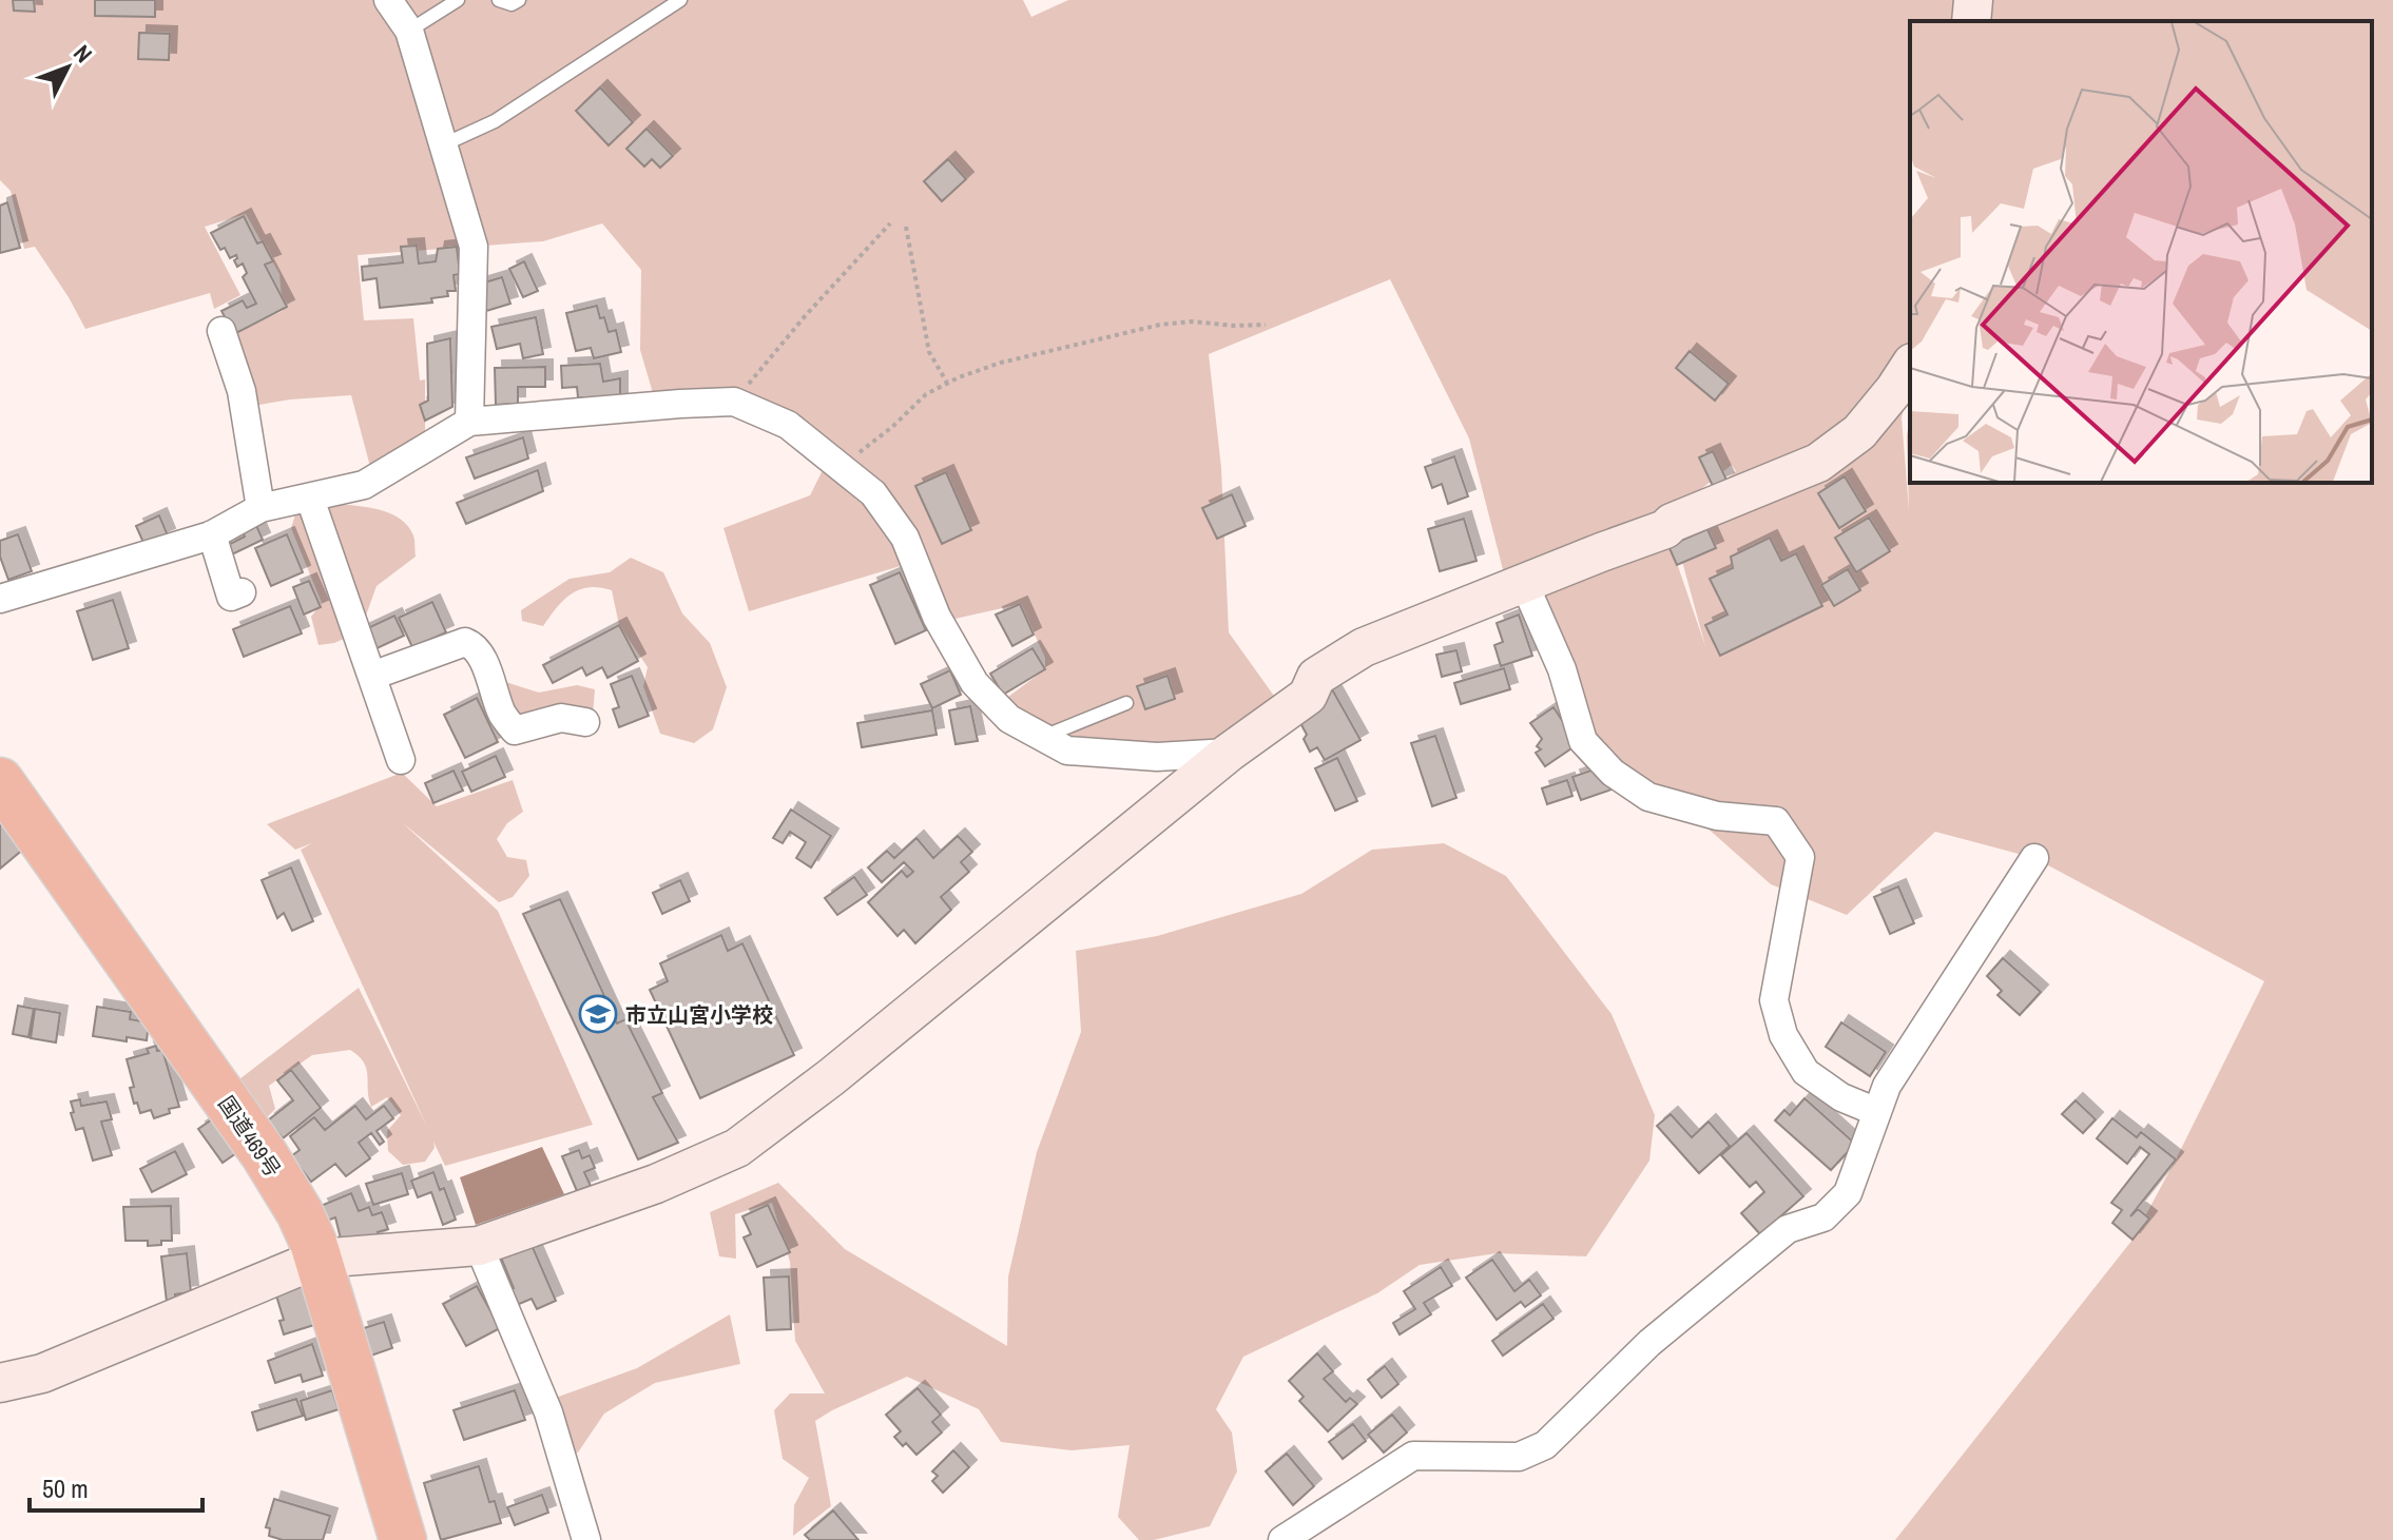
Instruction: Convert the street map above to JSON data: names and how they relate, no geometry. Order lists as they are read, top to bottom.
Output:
{
  "streets": {
    "highway": ["国道469号"]
  },
  "places": {
    "school or university": ["市立山宮小学校"]
  },
  "scale_bar": "50 m",
  "north": "top right"
}
